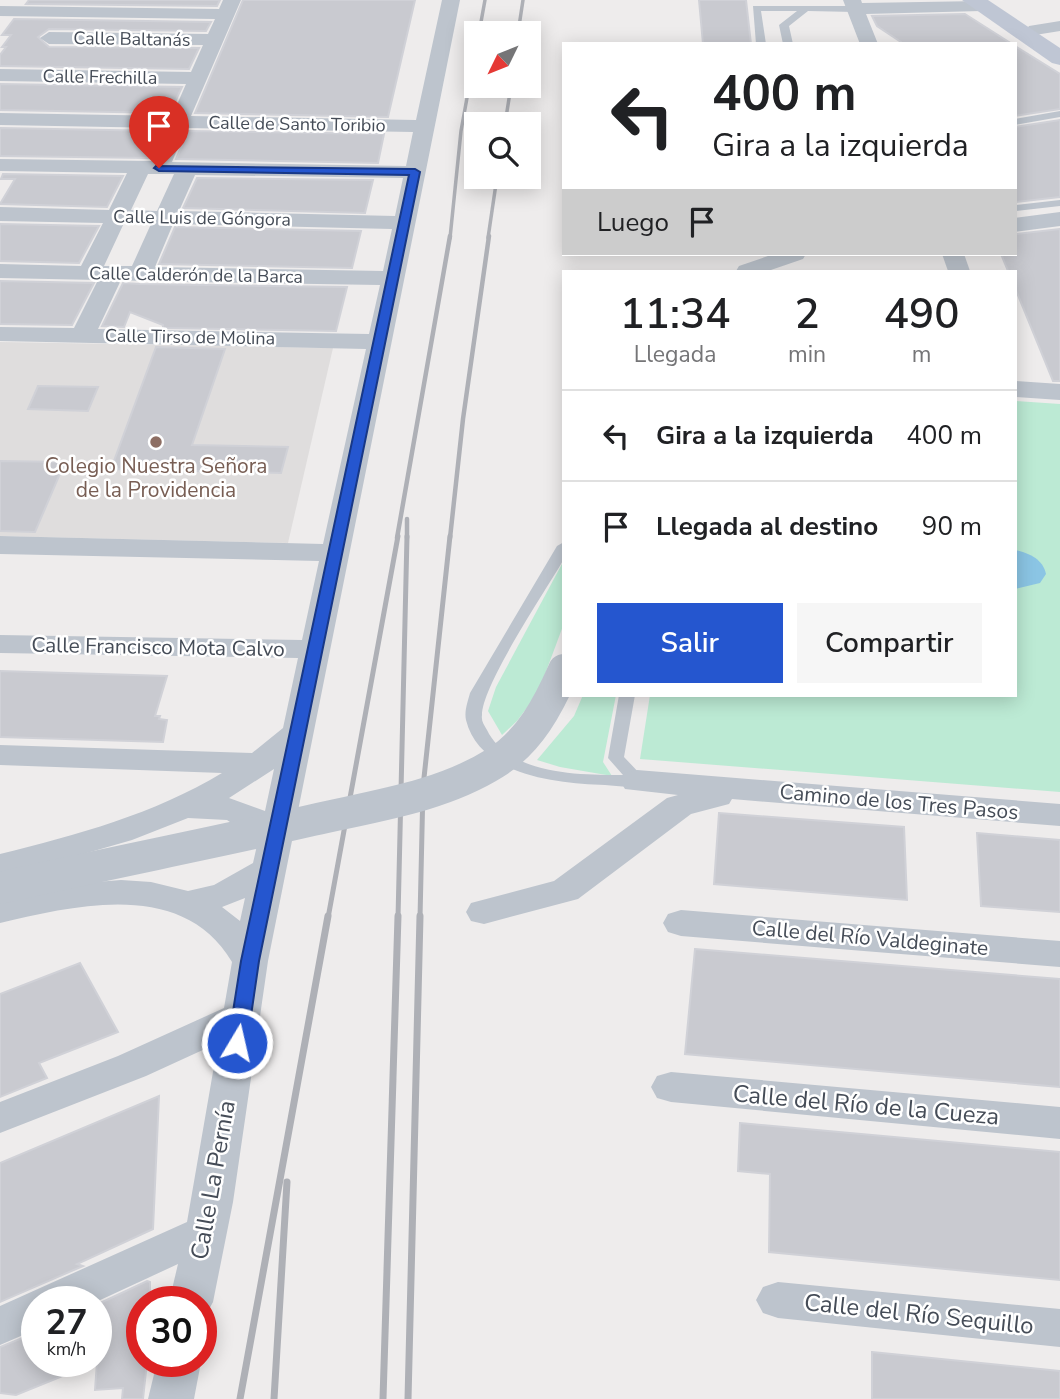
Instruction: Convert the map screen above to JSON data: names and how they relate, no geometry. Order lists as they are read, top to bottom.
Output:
{
  "streets": {
    "street": [
      "Calle Baltanás",
      "Calle Frechilla",
      "Calle de Santo Toribio",
      "Calle Luis de Góngora",
      "Calle Calderón de la Barca",
      "Calle Tirso de Molina",
      "Calle Francisco Mota Calvo",
      "Camino de los Tres Pasos",
      "Calle del Río Valdeginate",
      "Calle del Río de la Cueza",
      "Calle La Pernía",
      "Calle del Río Sequillo"
    ]
  },
  "crossings": [
    ["Calle de Santo Toribio", "Calle La Pernía"],
    ["Calle Luis de Góngora", "Calle La Pernía"],
    ["Calle Calderón de la Barca", "Calle La Pernía"],
    ["Calle Tirso de Molina", "Calle La Pernía"],
    ["Calle Francisco Mota Calvo", "Calle La Pernía"]
  ],
  "places": ["Colegio Nuestra Señora de la Providencia"],
  "north": "bottom left",
  "page": {
    "turn": ["400 m", "Gira a la izquierda"],
    "then": "Luego",
    "eta": [
      "11:34",
      "Llegada",
      "2",
      "min",
      "490",
      "m"
    ],
    "list": [
      {
        "name": "Gira a la izquierda",
        "value": "400 m"
      },
      {
        "name": "Llegada al destino",
        "value": "90 m"
      }
    ],
    "buttons": ["Salir", "Compartir"],
    "speed": "27 km/h",
    "limit": "30"
  }
}
